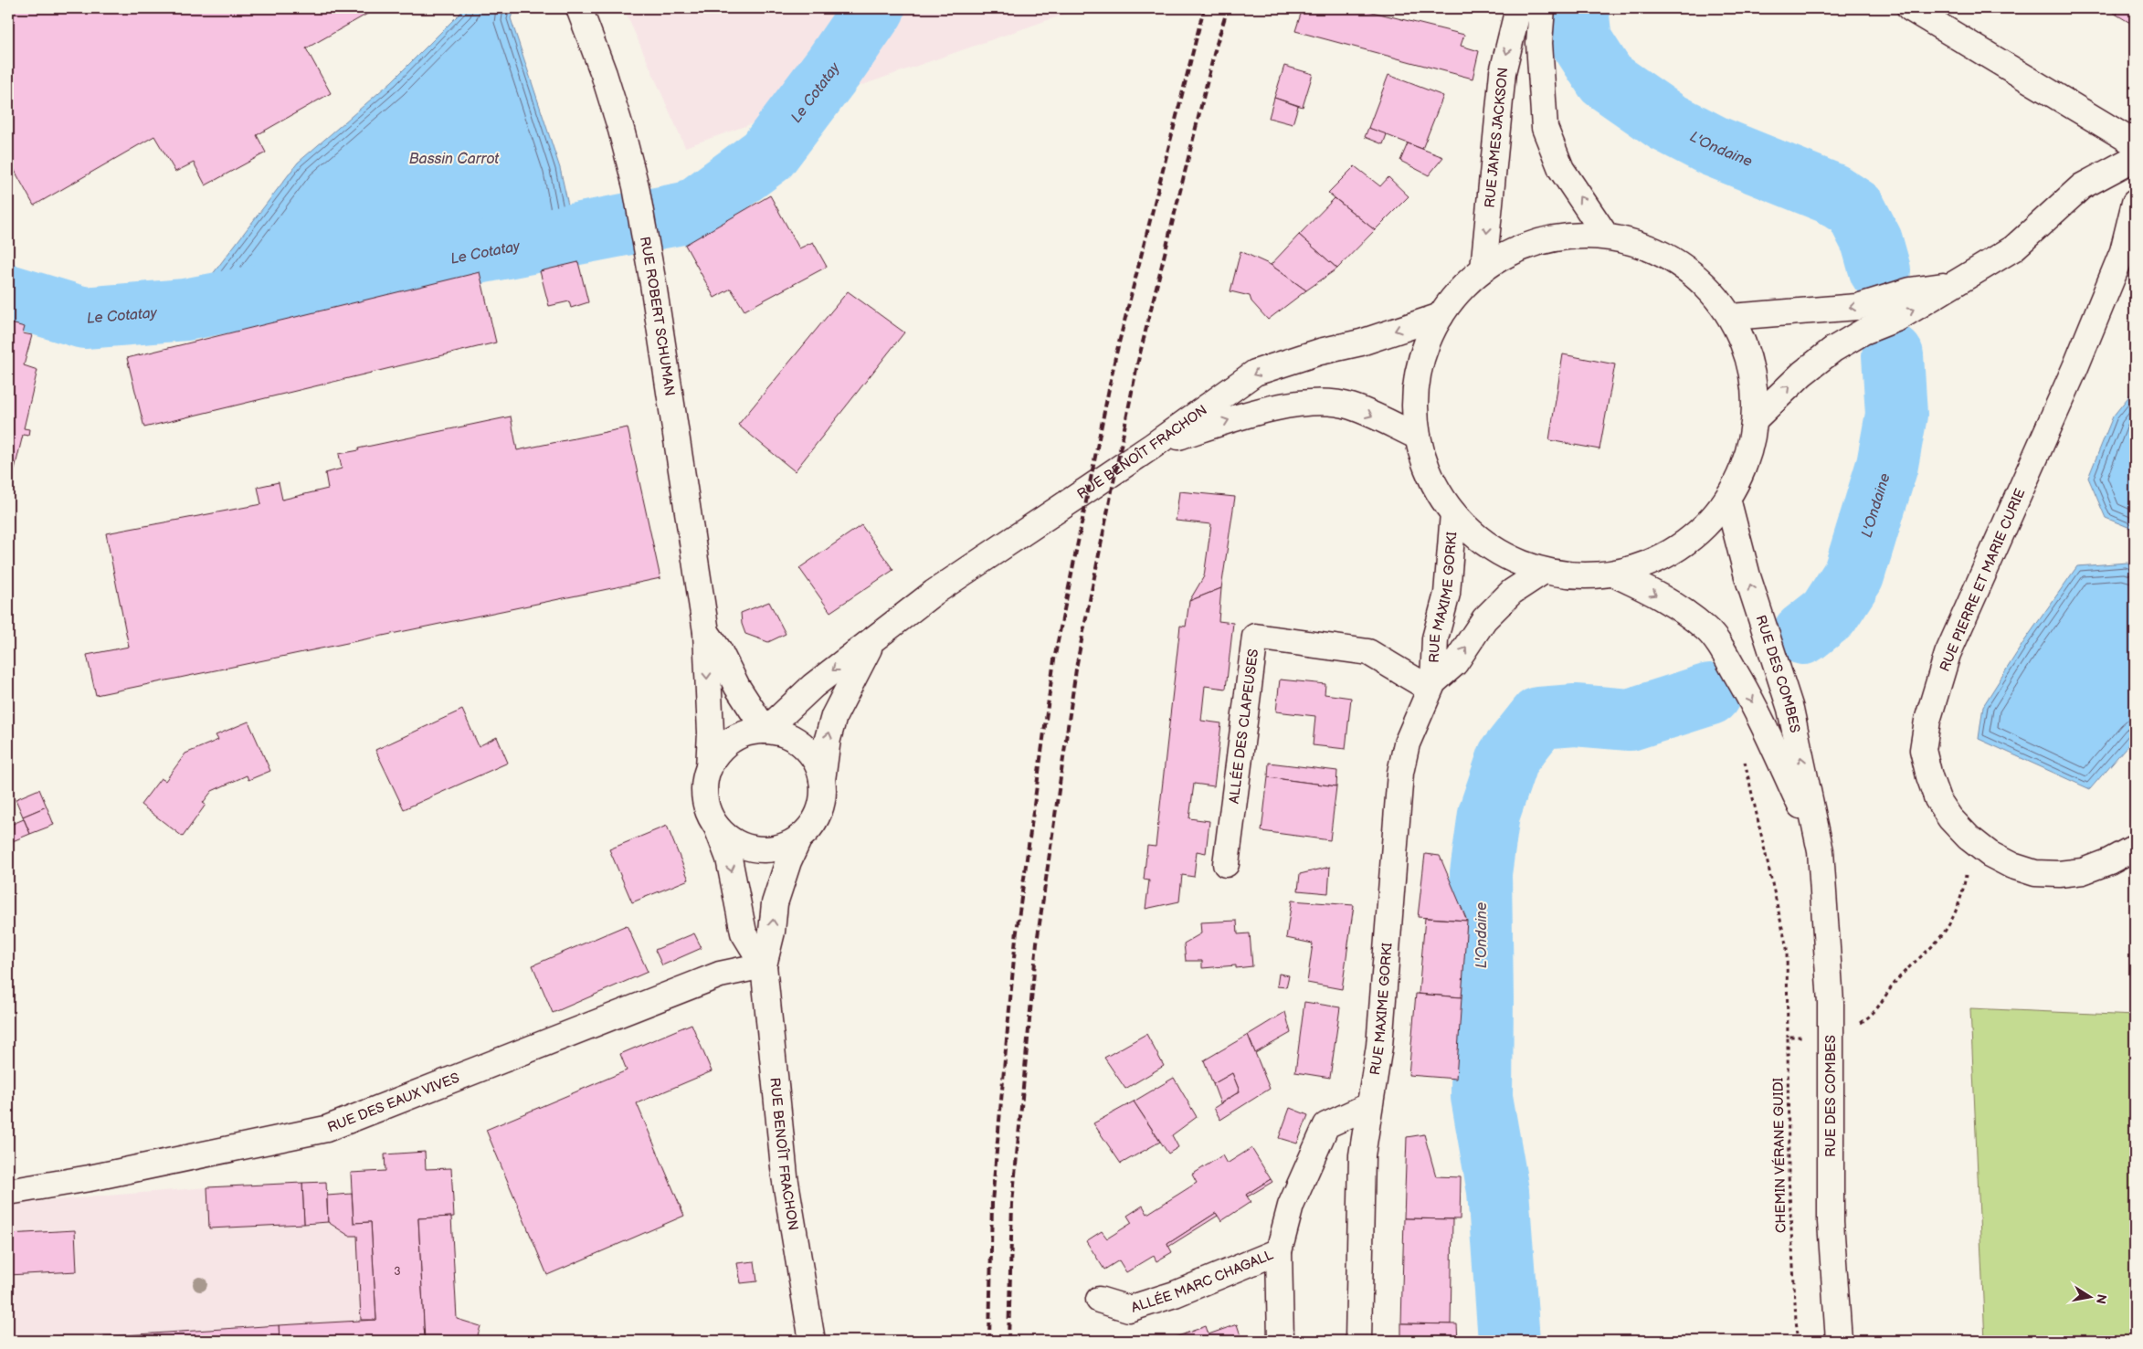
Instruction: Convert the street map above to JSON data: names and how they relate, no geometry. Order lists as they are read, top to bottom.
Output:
{
  "streets": {
    "main road": [
      "RUE JAMES JACKSON",
      "RUE ROBERT SCHUMAN",
      "RUE BENOÎT FRACHON",
      "RUE PIERRE ET MARIE CURIE",
      "RUE MAXIME GORKI",
      "RUE DES COMBES",
      "ALLÉE DES CLAPEUSES",
      "RUE DES EAUX VIVES",
      "ALLÉE MARC CHAGALL"
    ],
    "path": ["CHEMIN VÉRANE GUIDI"]
  },
  "crossings": [
    ["RUE ROBERT SCHUMAN", "RUE BENOÎT FRACHON"],
    ["RUE BENOÎT FRACHON", "RUE DES EAUX VIVES"],
    ["RUE MAXIME GORKI", "ALLÉE DES CLAPEUSES"],
    ["RUE MAXIME GORKI", "ALLÉE MARC CHAGALL"]
  ],
  "one_way": ["RUE JAMES JACKSON"],
  "water": ["Le Cotatay", "L'Ondaine", "Bassin Carrot"],
  "house_numbers": ["3"],
  "north": "right"
}
